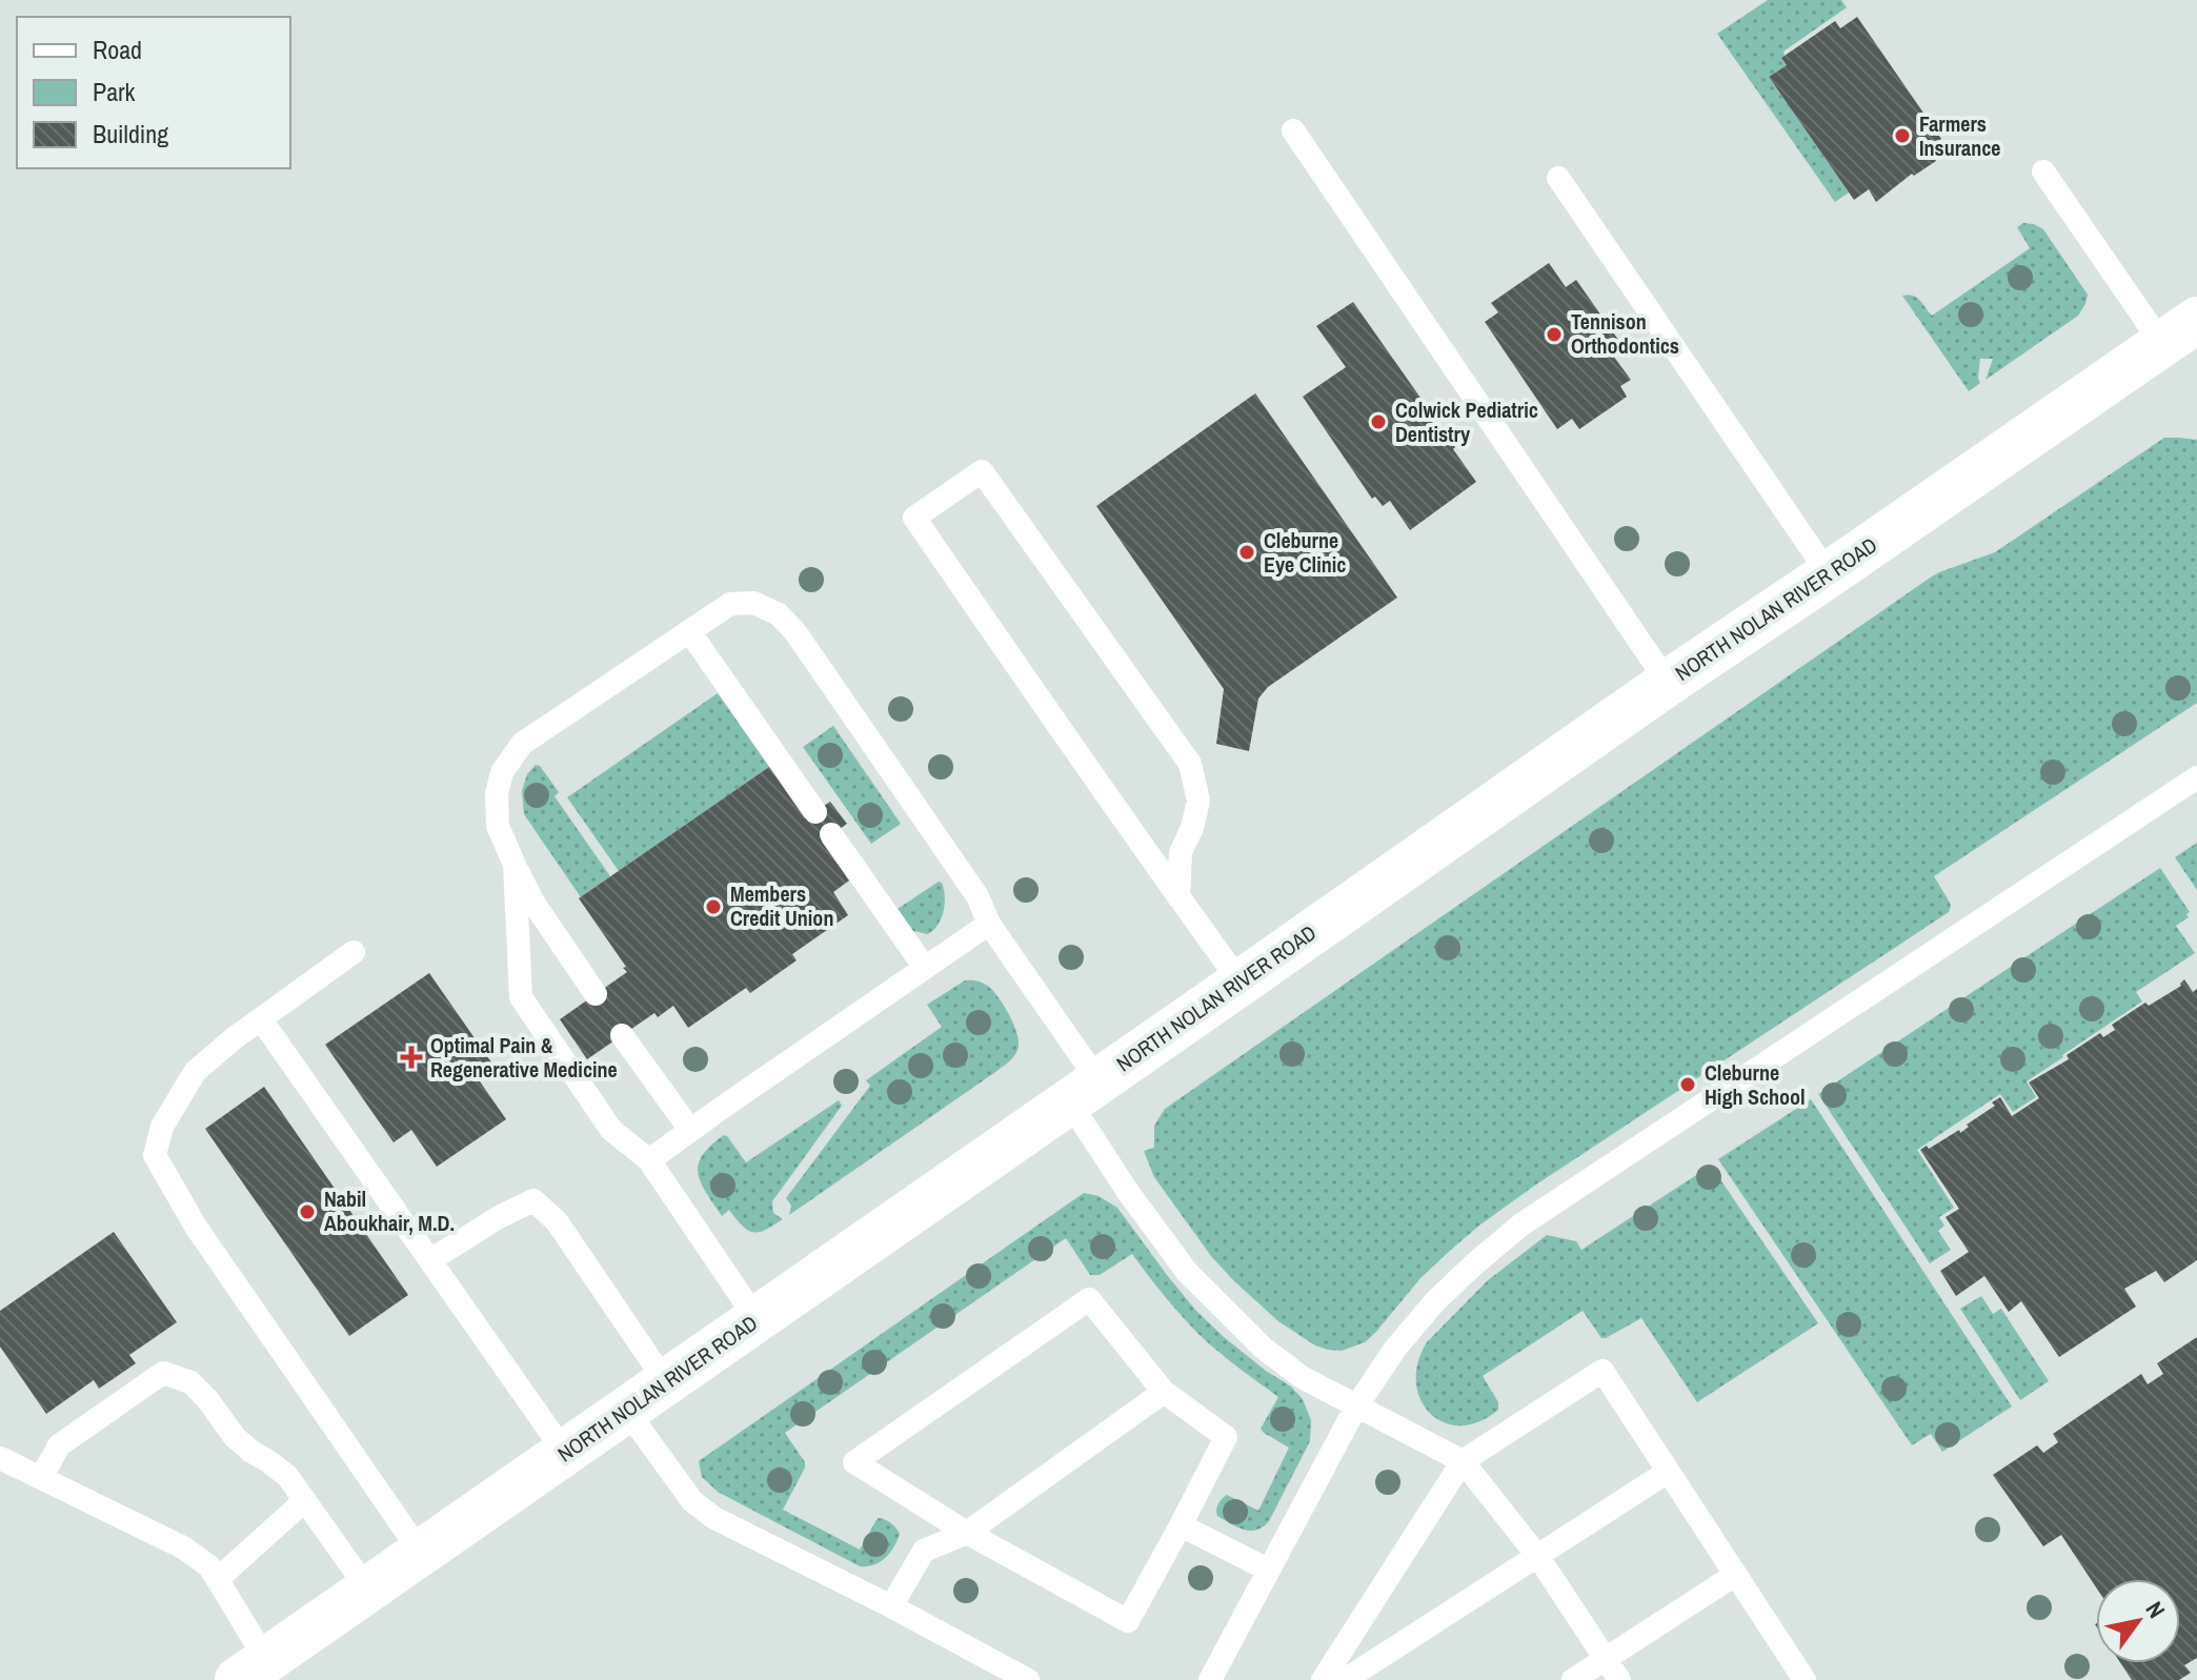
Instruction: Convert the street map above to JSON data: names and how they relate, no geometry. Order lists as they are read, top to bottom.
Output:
{
  "streets": {
    "main road": ["NORTH NOLAN RIVER ROAD"]
  },
  "places": {
    "other": [
      "Farmers Insurance",
      "Tennison Orthodontics",
      "Colwick Pediatric Dentistry",
      "Cleburne Eye Clinic",
      "Members Credit Union",
      "Cleburne High School",
      "Nabil Aboukhair, M.D."
    ],
    "health": ["Optimal Pain & Regenerative Medicine"]
  },
  "legend": ["Road", "Park", "Building"],
  "north": "top right"
}
